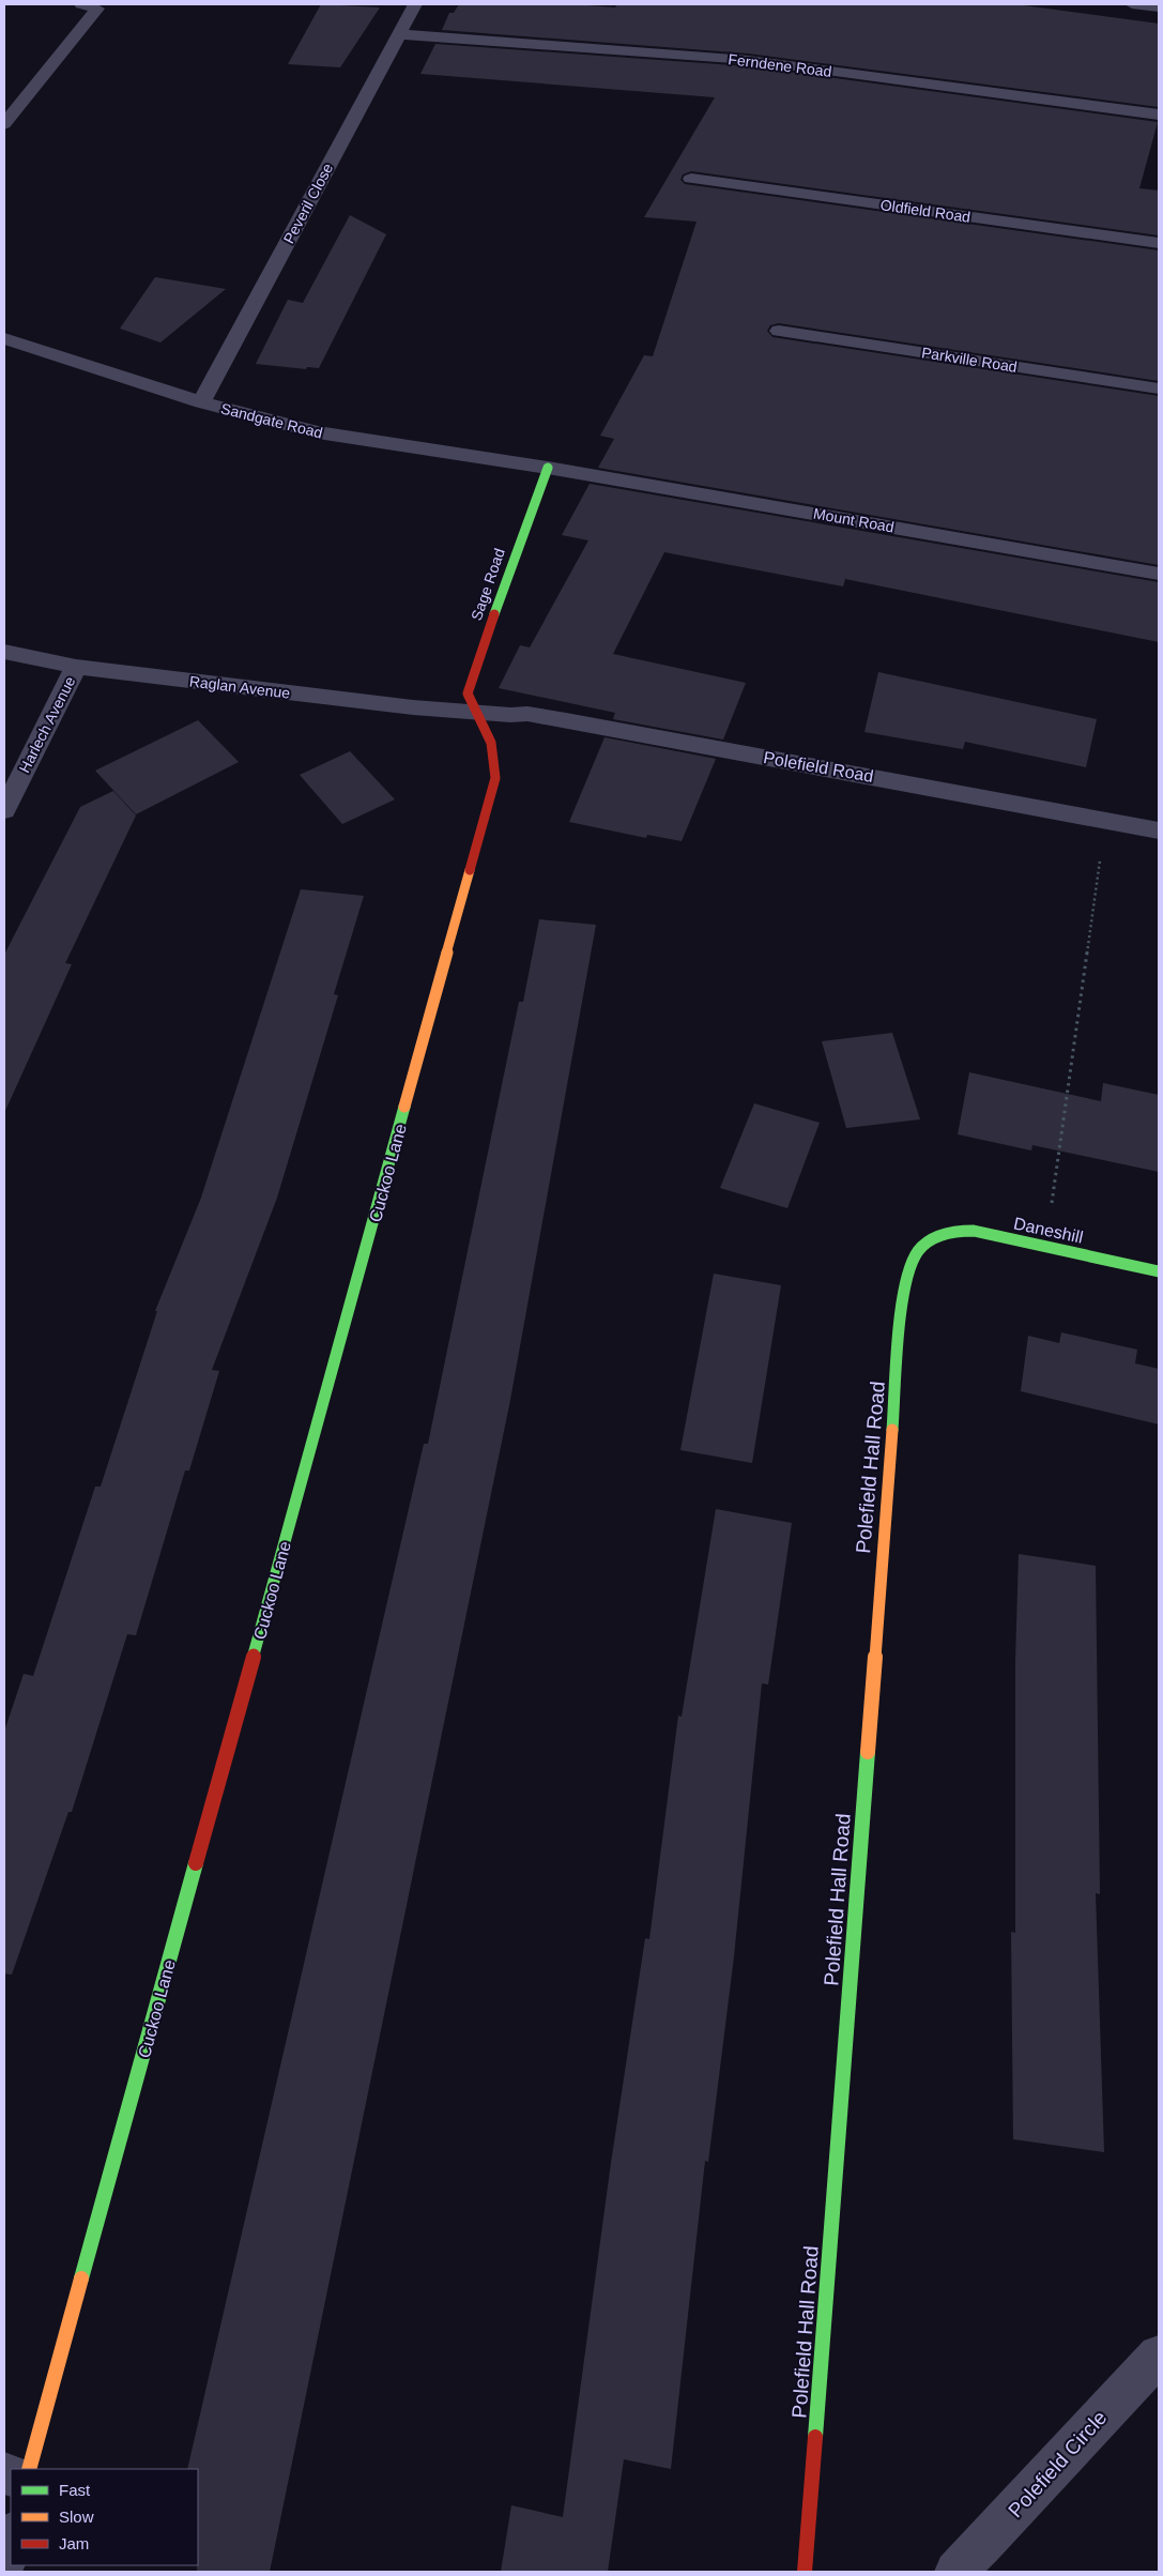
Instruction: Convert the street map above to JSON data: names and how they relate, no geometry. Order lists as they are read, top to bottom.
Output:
{
  "streets": {
    "street": [
      "Ferndene Road",
      "Peveril Close",
      "Oldfield Road",
      "Parkville Road",
      "Sandgate Road",
      "Mount Road",
      "Sage Road",
      "Raglan Avenue",
      "Harlech Avenue",
      "Polefield Road",
      "Cuckoo Lane",
      "Daneshill",
      "Polefield Hall Road",
      "Polefield Circle"
    ]
  },
  "crossings": [
    ["Ferndene Road", "Peveril Close"],
    ["Peveril Close", "Sandgate Road"],
    ["Sandgate Road", "Mount Road"],
    ["Sandgate Road", "Sage Road"],
    ["Mount Road", "Sage Road"],
    ["Sage Road", "Raglan Avenue"],
    ["Sage Road", "Polefield Road"],
    ["Sage Road", "Cuckoo Lane"],
    ["Raglan Avenue", "Harlech Avenue"],
    ["Raglan Avenue", "Polefield Road"],
    ["Raglan Avenue", "Cuckoo Lane"],
    ["Polefield Road", "Cuckoo Lane"],
    ["Daneshill", "Polefield Hall Road"]
  ],
  "legend": ["Fast", "Slow", "Jam"]
}
